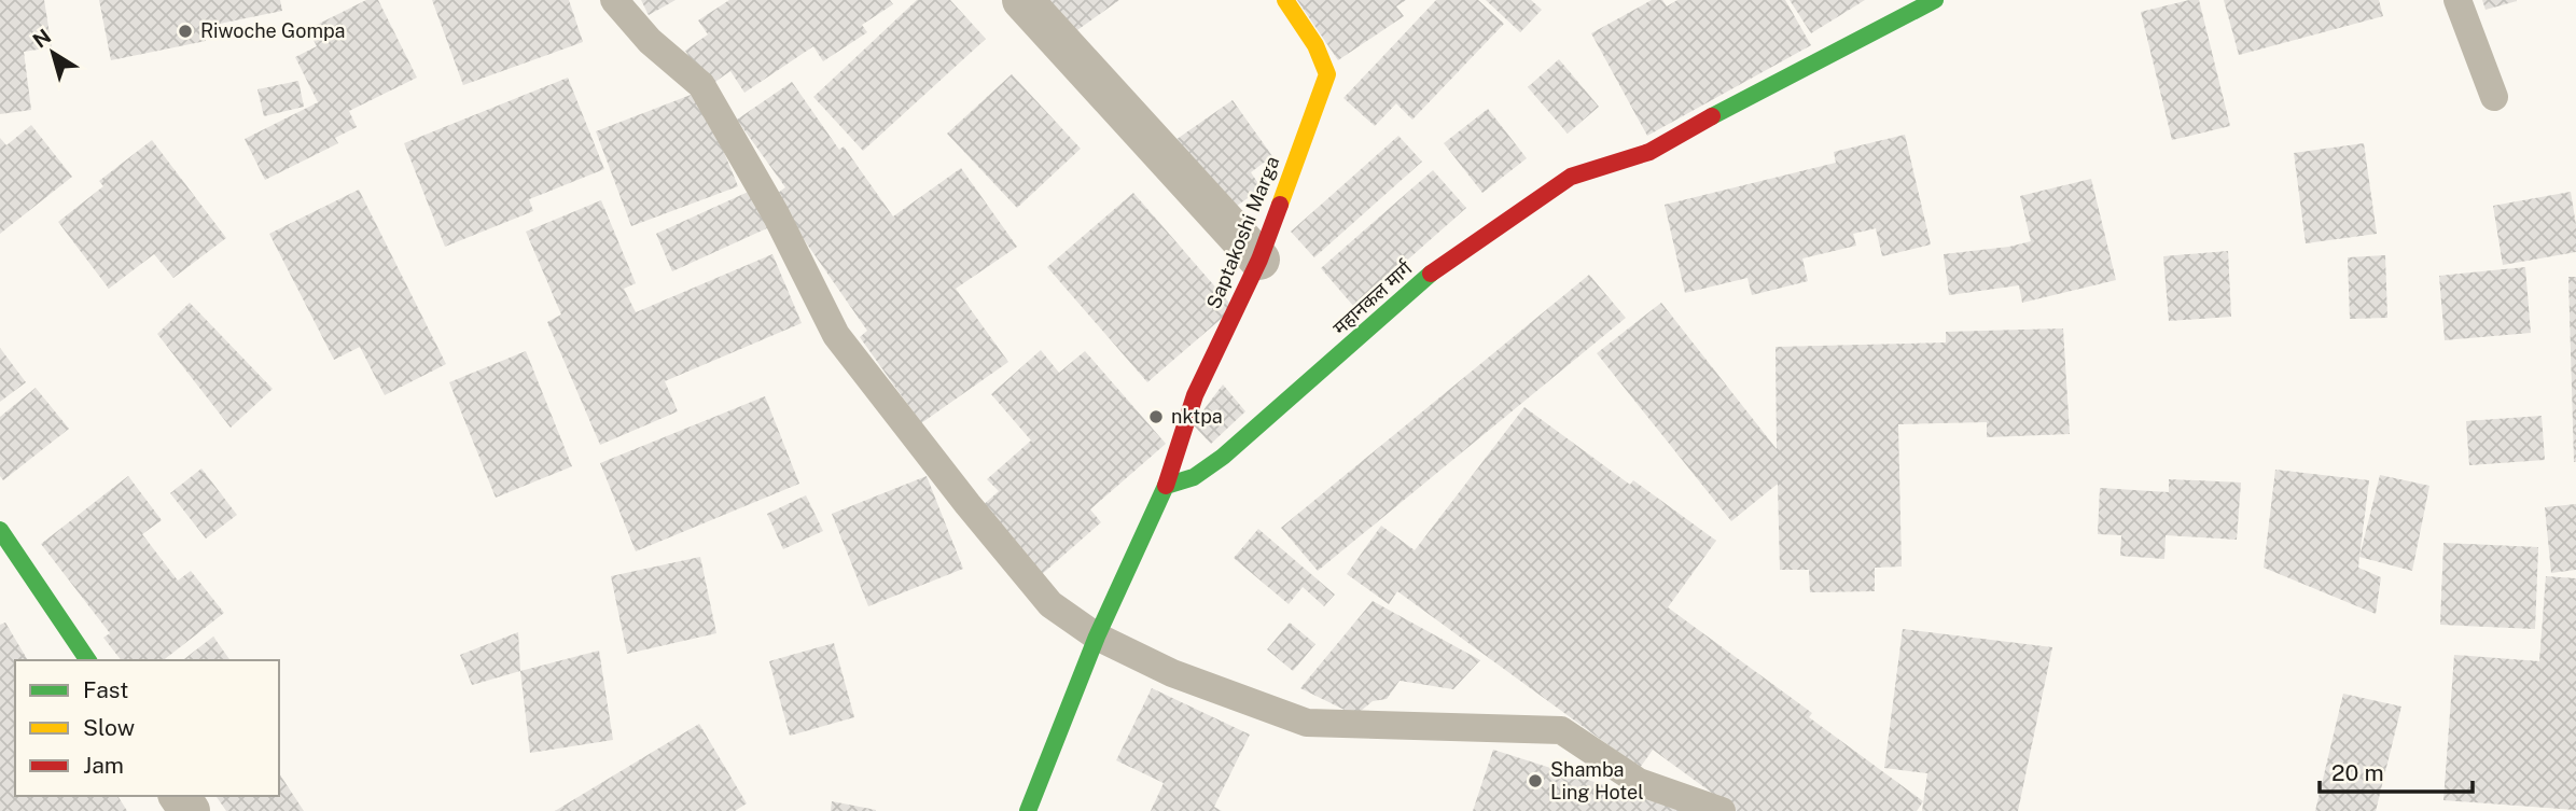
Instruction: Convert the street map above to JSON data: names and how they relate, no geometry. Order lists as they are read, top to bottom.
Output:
{
  "streets": {
    "main road": ["Saptakoshi Marga", "महानकल मार्ग"]
  },
  "crossings": [
    ["Saptakoshi Marga", "महानकल मार्ग"]
  ],
  "places": ["Riwoche Gompa", "nktpa", "Shamba Ling Hotel"],
  "legend": ["Fast", "Slow", "Jam"],
  "scale_bar": "20 m",
  "north": "top left"
}
